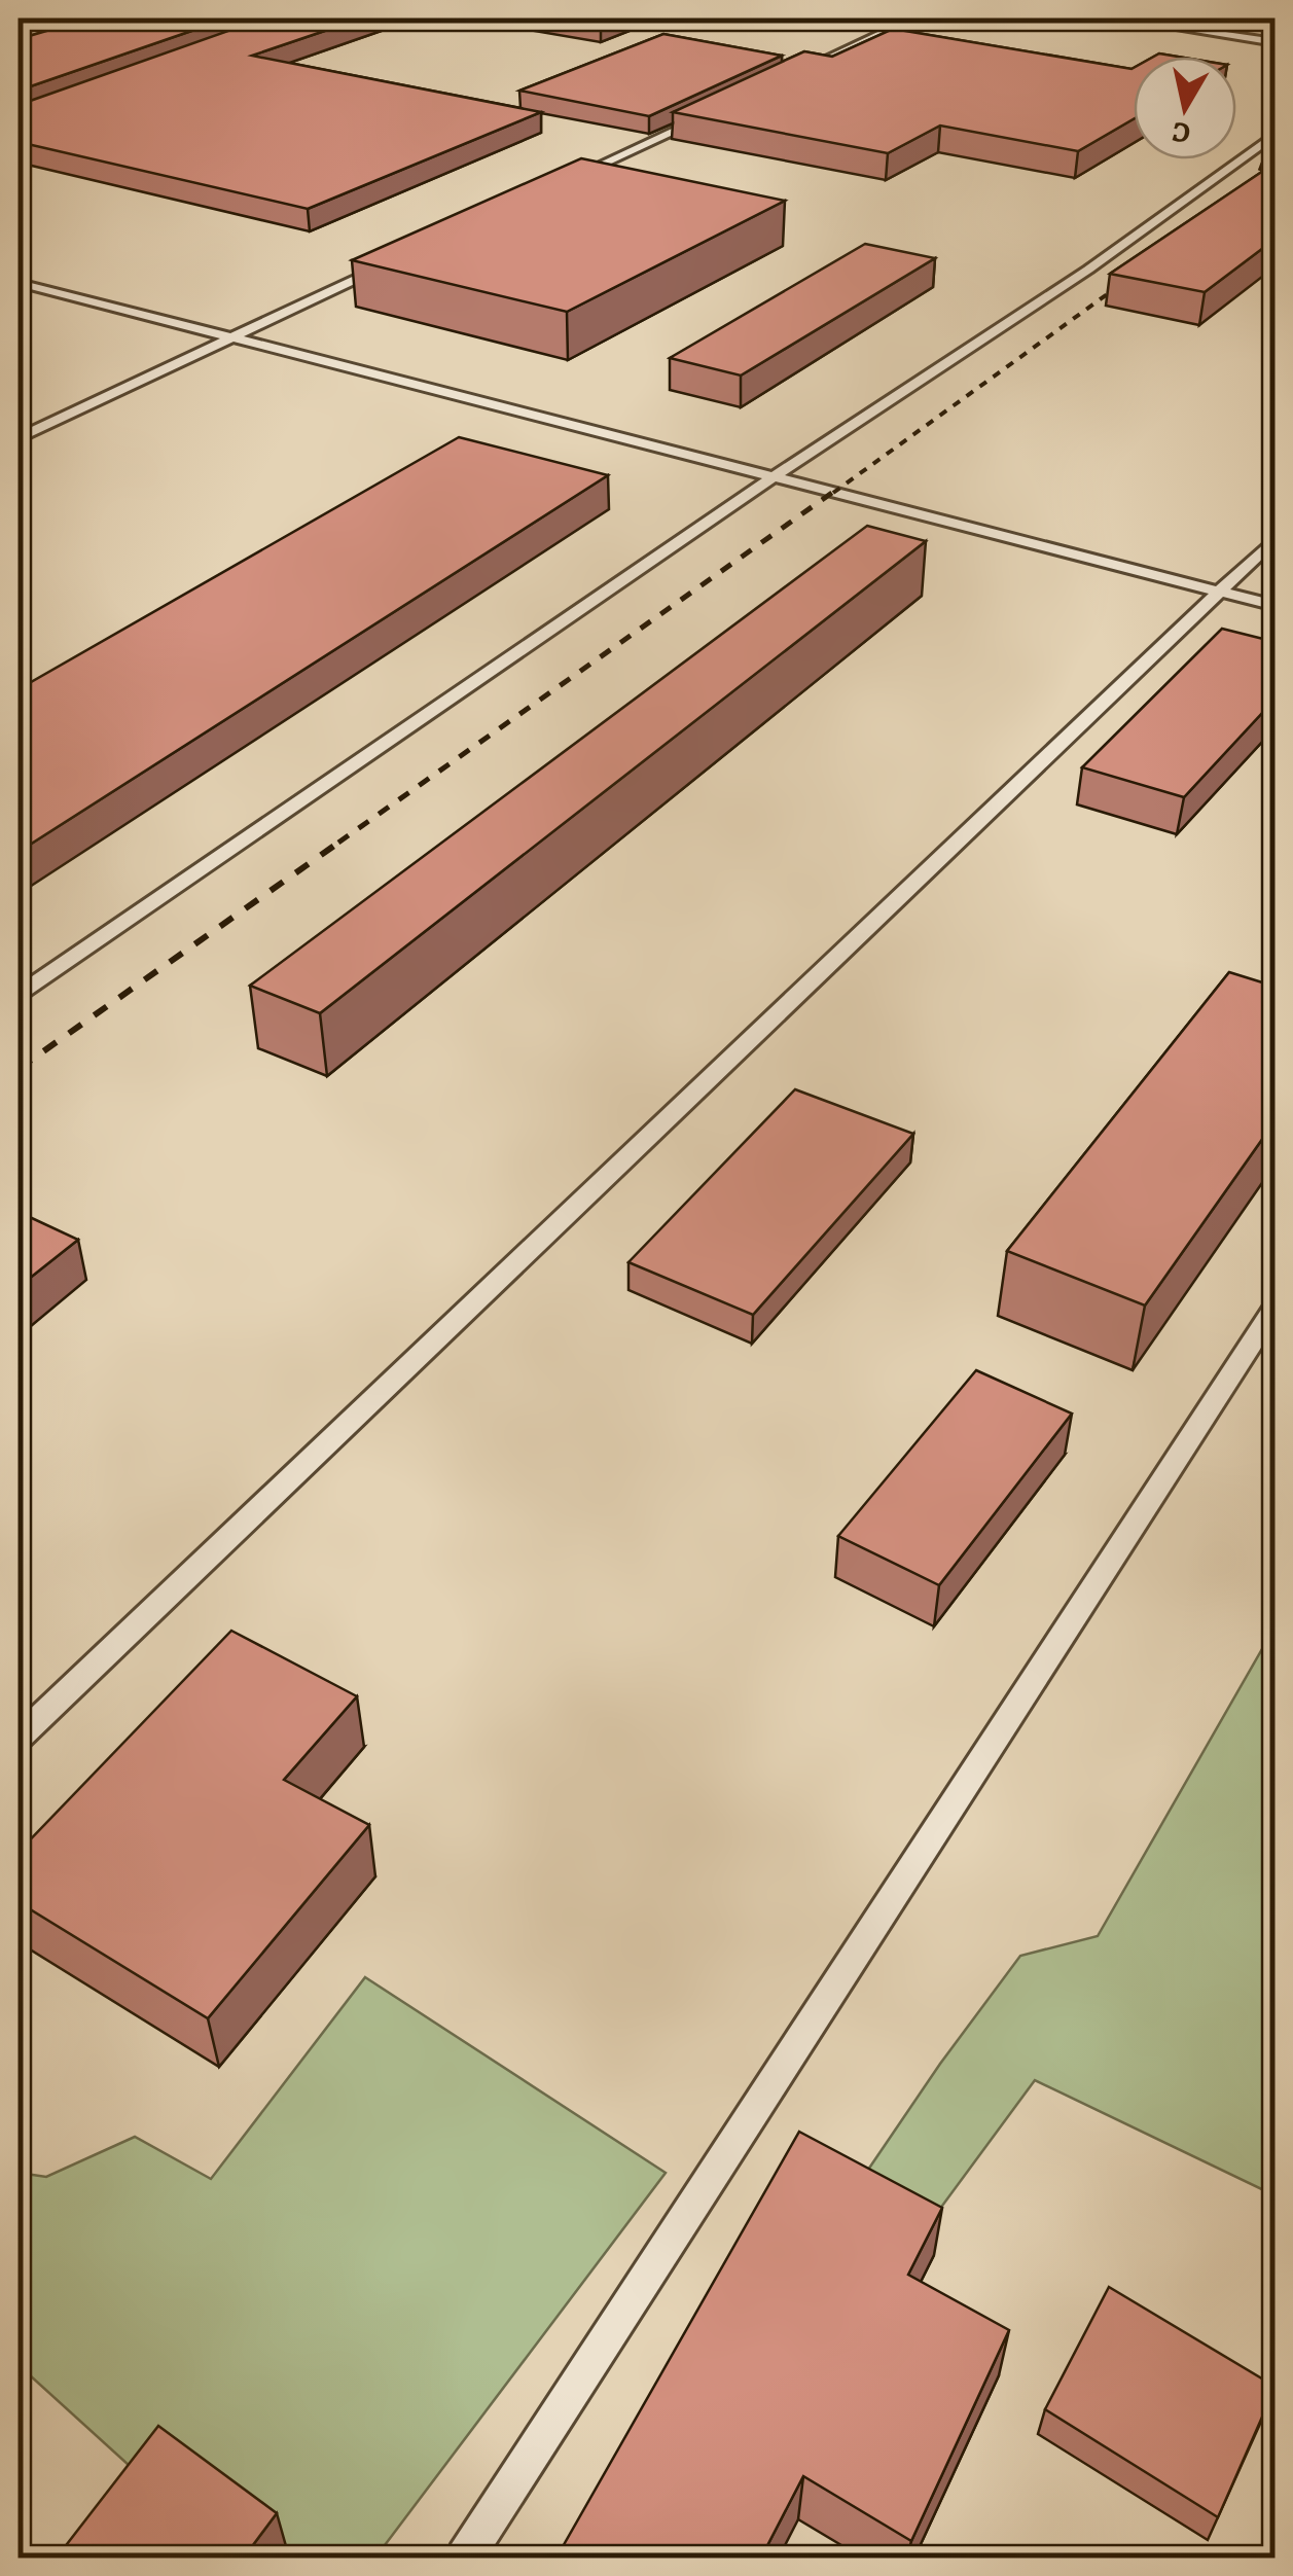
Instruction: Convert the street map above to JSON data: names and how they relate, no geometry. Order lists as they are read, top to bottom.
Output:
{
  "north": "bottom"
}
